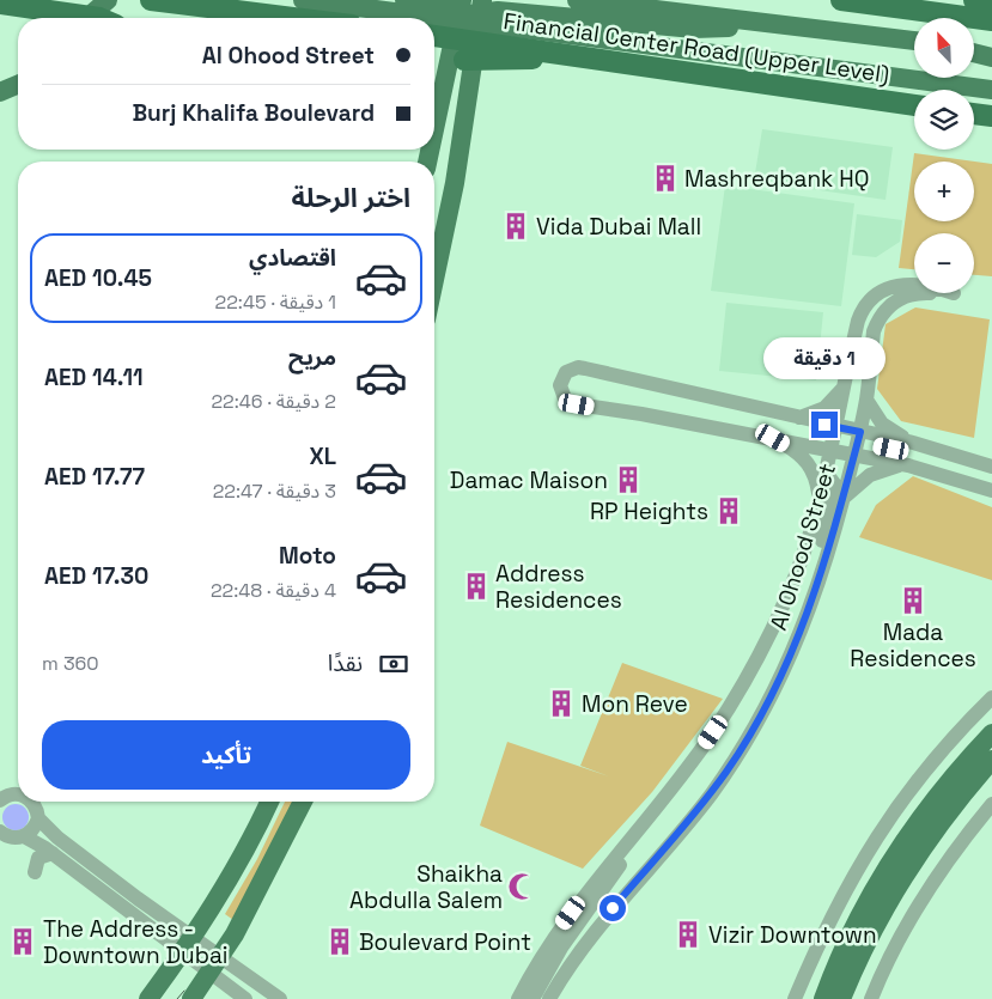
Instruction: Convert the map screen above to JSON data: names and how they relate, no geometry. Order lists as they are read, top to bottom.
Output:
{
  "streets": {
    "highway": ["Financial Center Road (Upper Level)"],
    "street": ["Al Ohood Street"]
  },
  "places": {
    "building": [
      "Mashreqbank HQ",
      "Vida Dubai Mall",
      "Damac Maison",
      "RP Heights",
      "Address Residences",
      "Mada Residences",
      "Mon Reve",
      "Vizir Downtown",
      "The Address - Downtown Dubai",
      "Boulevard Point"
    ],
    "mosque": ["Shaikha Abdulla Salem"]
  },
  "north": "top left",
  "page": {
    "map_buttons": ["+", "−"],
    "banner": ["Al Ohood Street", "Burj Khalifa Boulevard"],
    "heading": "اختر الرحلة",
    "list": [
      {
        "name": "اقتصادي",
        "note": "1 دقيقة · 22:45",
        "value": "AED 10.45"
      },
      {
        "name": "مريح",
        "note": "2 دقيقة · 22:46",
        "value": "AED 14.11"
      },
      {
        "name": "XL",
        "note": "3 دقيقة · 22:47",
        "value": "AED 17.77"
      },
      {
        "name": "Moto",
        "note": "4 دقيقة · 22:48",
        "value": "AED 17.30"
      }
    ],
    "bubble": "1 دقيقة",
    "pay": ["نقدًا", "360 m"],
    "buttons": "تأكيد"
  }
}
